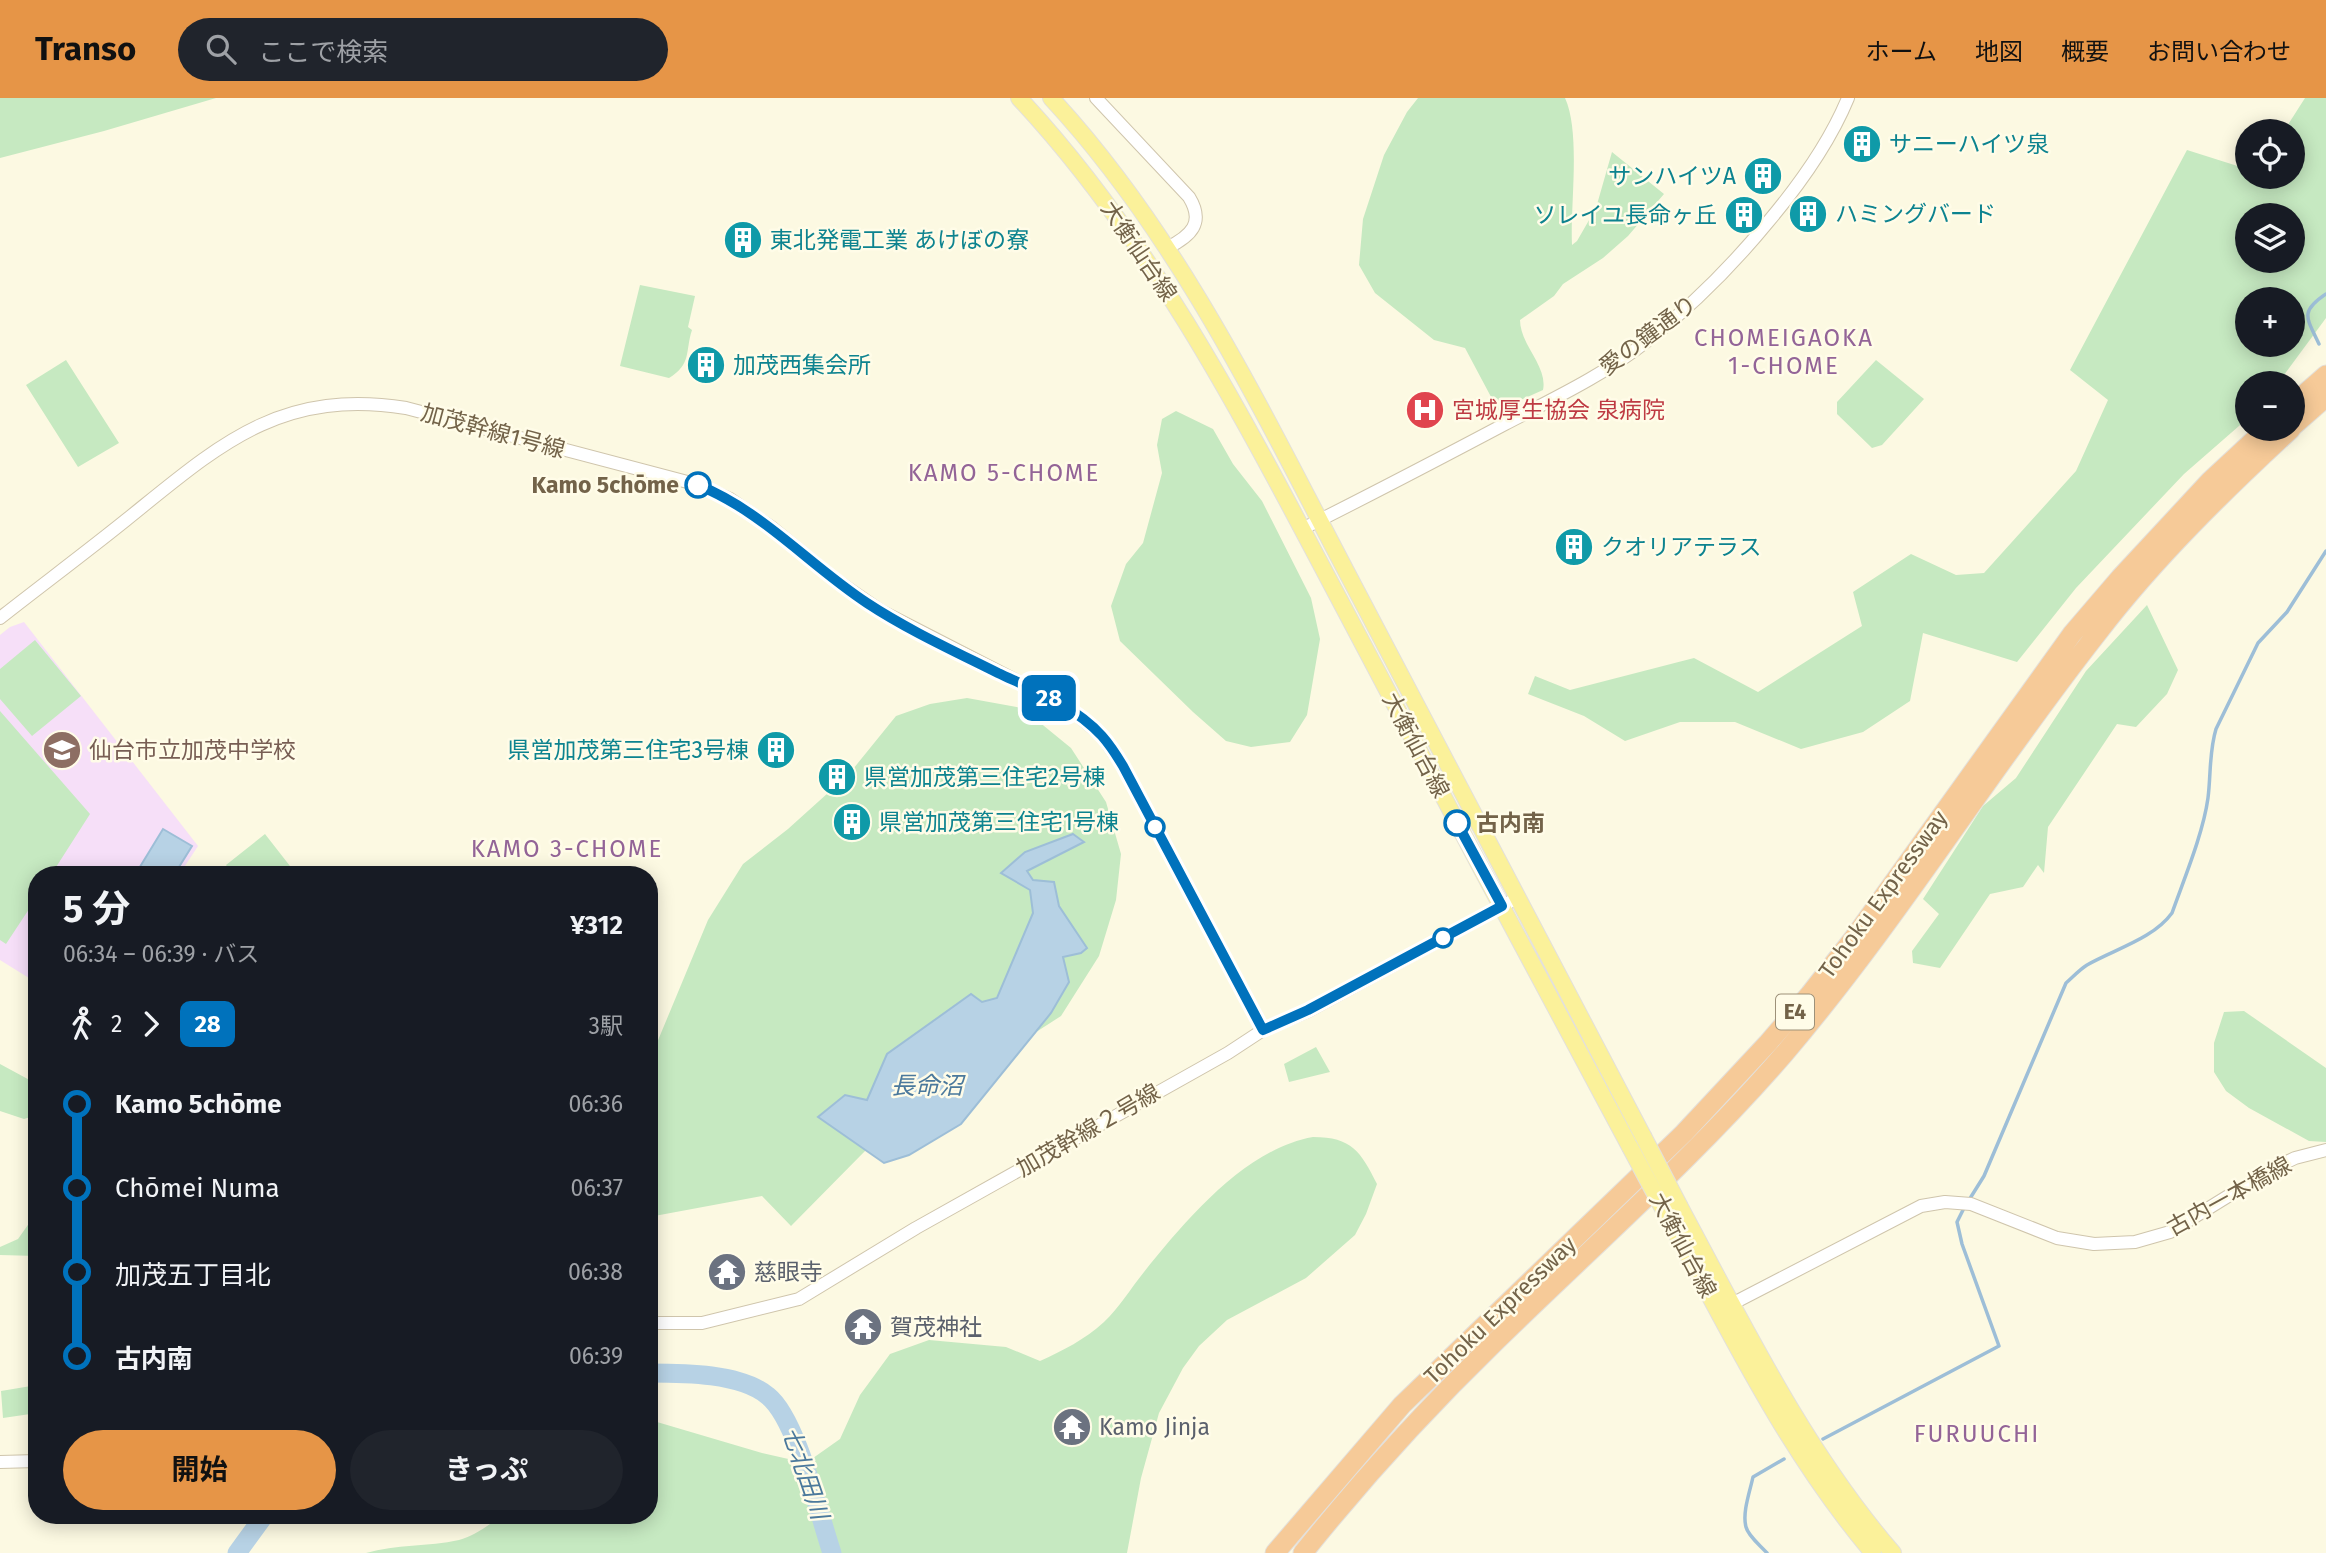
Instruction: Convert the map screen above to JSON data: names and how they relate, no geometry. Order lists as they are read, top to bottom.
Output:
{
  "streets": {
    "highway": ["Tohoku Expressway", "E4"],
    "main road": ["大衡仙台線"],
    "street": [
      "愛の鐘通り",
      "加茂幹線1号線",
      "加茂幹線２号線",
      "古内一本橋線"
    ]
  },
  "crossings": [
    ["大衡仙台線", "愛の鐘通り"],
    ["大衡仙台線", "加茂幹線２号線"],
    ["大衡仙台線", "古内一本橋線"],
    ["加茂幹線1号線", "加茂幹線２号線"]
  ],
  "districts": [
    "CHOMEIGAOKA 1-CHOME",
    "KAMO 5-CHOME",
    "KAMO 3-CHOME",
    "FURUUCHI"
  ],
  "water": ["長命沼", "七北田川"],
  "places": {
    "building": [
      "サニーハイツ泉",
      "サンハイツA",
      "ハミングバード",
      "ソレイユ長命ヶ丘",
      "東北発電工業 あけぼの寮",
      "加茂西集会所",
      "クオリアテラス",
      "県営加茂第三住宅3号棟",
      "県営加茂第三住宅2号棟",
      "県営加茂第三住宅1号棟"
    ],
    "hospital": ["宮城厚生協会 泉病院"],
    "other": ["Kamo 5chōme", "古内南"],
    "school or university": ["仙台市立加茂中学校"],
    "temple": ["慈眼寺", "賀茂神社", "Kamo Jinja"]
  },
  "lines": ["bus line 28"],
  "page": {
    "header": "Transo",
    "search": "ここで検索",
    "nav": [
      "ホーム",
      "地図",
      "概要",
      "お問い合わせ"
    ],
    "on_map": "28",
    "map_buttons": ["+", "−"],
    "heading": ["5 分", "06:34 – 06:39 · バス", "¥312"],
    "legs": ["2", "28", "3駅"],
    "list": [
      {
        "name": "Kamo 5chōme",
        "value": "06:36"
      },
      {
        "name": "Chōmei Numa",
        "value": "06:37"
      },
      {
        "name": "加茂五丁目北",
        "value": "06:38"
      },
      {
        "name": "古内南",
        "value": "06:39"
      }
    ],
    "buttons": ["開始", "きっぷ"]
  }
}
